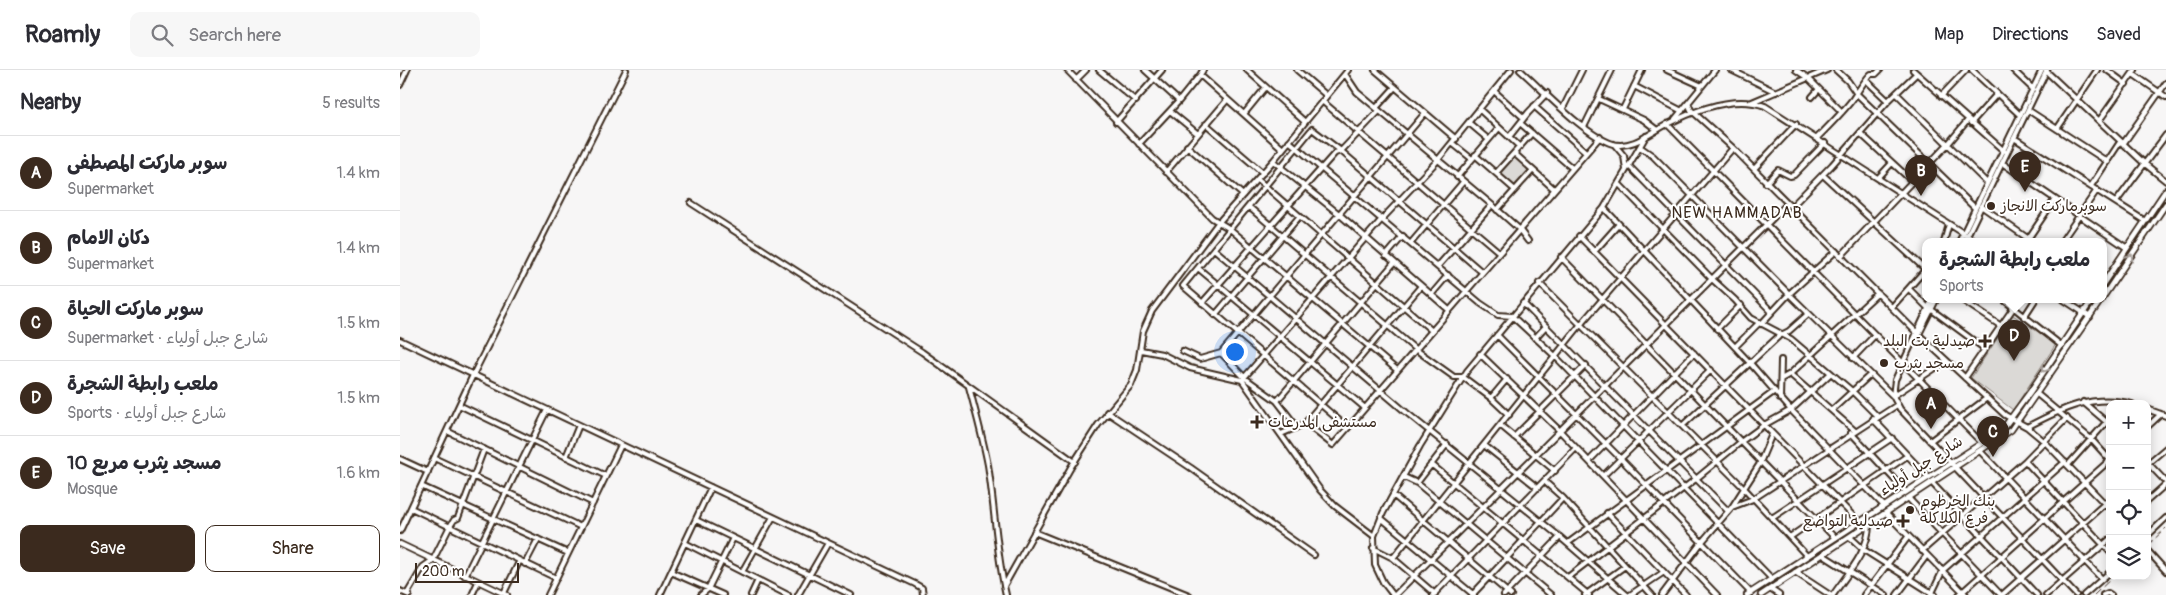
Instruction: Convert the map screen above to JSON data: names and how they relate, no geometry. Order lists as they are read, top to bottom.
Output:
{
  "streets": {
    "main road": ["شارع جبل أولياء"]
  },
  "districts": ["NEW HAMMADAB"],
  "places": {
    "other": ["سوبرماركت الانجاز", "مسجد يثرب", "بنك الخرطوم فرع الكلاكلة"],
    "health": ["صيدلية بت البلد", "مستشفى المدرعات", "صيدلية التواضع"]
  },
  "scale_bar": "200 m",
  "page": {
    "header": "Roamly",
    "search": "Search here",
    "nav": ["Map", "Directions", "Saved"],
    "heading": ["Nearby", "5 results"],
    "list": [
      {
        "mark": "A",
        "name": "سوبر ماركت المصطفى",
        "note": "Supermarket",
        "value": "1.4 km"
      },
      {
        "mark": "B",
        "name": "دكان الامام",
        "note": "Supermarket",
        "value": "1.4 km"
      },
      {
        "mark": "C",
        "name": "سوبر ماركت الحياة",
        "note": "Supermarket · شارع جبل أولياء",
        "value": "1.5 km"
      },
      {
        "mark": "D",
        "name": "ملعب رابطة الشجرة",
        "note": "Sports · شارع جبل أولياء",
        "value": "1.5 km"
      },
      {
        "mark": "E",
        "name": "مسجد يثرب مربع 10",
        "note": "Mosque",
        "value": "1.6 km"
      }
    ],
    "pins": [
      "E",
      "B",
      "D",
      "A",
      "C"
    ],
    "popup": ["ملعب رابطة الشجرة", "Sports"],
    "map_buttons": ["+", "−"],
    "buttons": ["Save", "Share"],
    "scale": "200 m"
  }
}
